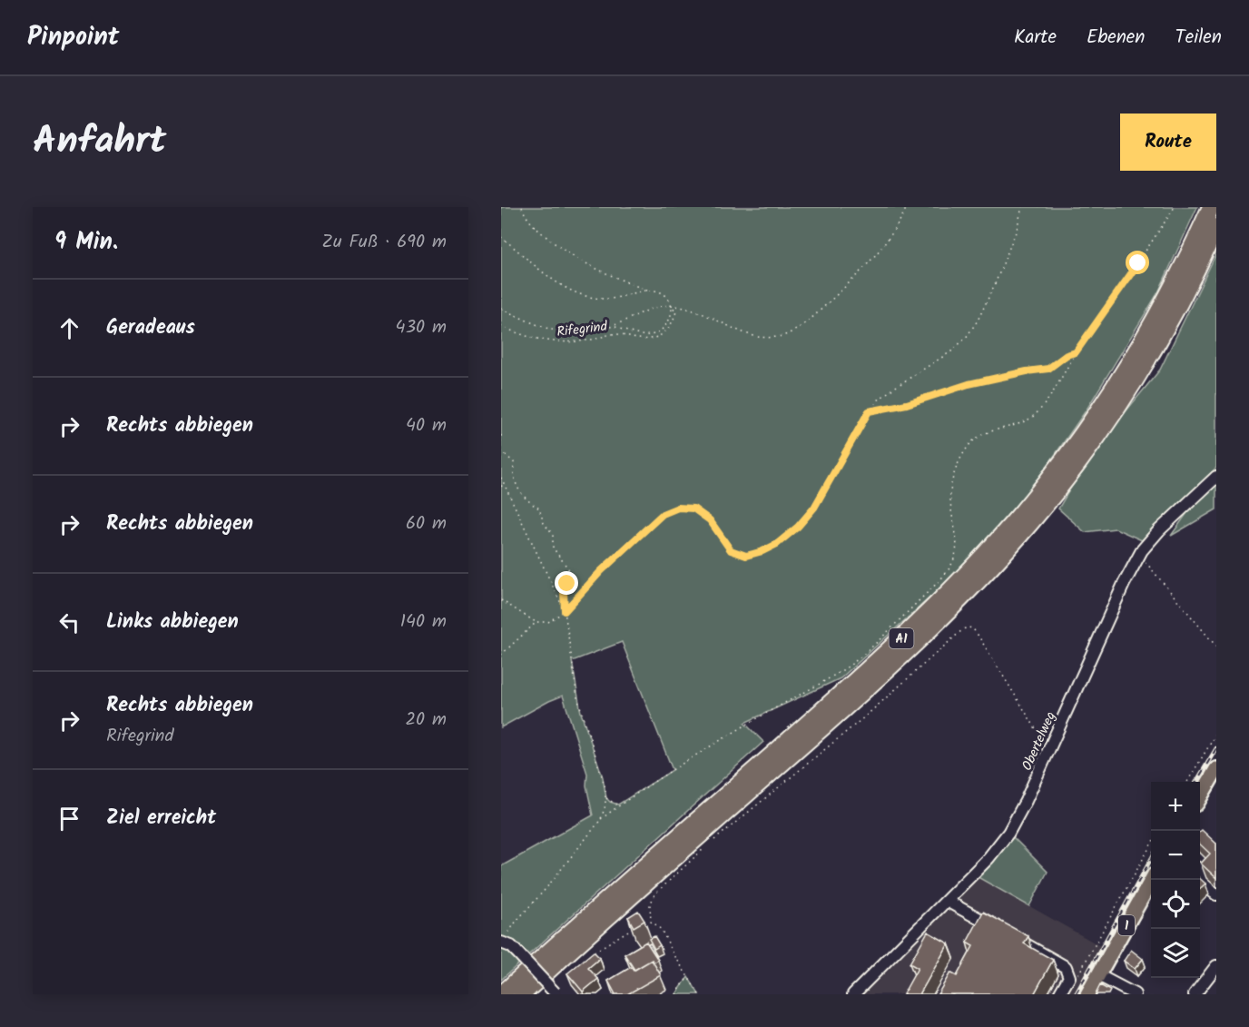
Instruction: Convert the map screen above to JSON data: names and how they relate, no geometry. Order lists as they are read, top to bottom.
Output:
{
  "streets": {
    "highway": ["A1"],
    "main road": ["1"],
    "street": ["Obertelweg"],
    "path": ["Rifegrind"]
  },
  "page": {
    "header": "Pinpoint",
    "nav": ["Karte", "Ebenen", "Teilen"],
    "title": "Anfahrt",
    "buttons": "Route",
    "heading": ["9 Min.", "Zu Fuß · 690 m"],
    "list": [
      ["Geradeaus", "430 m"],
      ["Rechts abbiegen", "40 m"],
      ["Rechts abbiegen", "60 m"],
      ["Links abbiegen", "140 m"],
      ["Rechts abbiegen", "Rifegrind", "20 m"],
      "Ziel erreicht"
    ],
    "map_buttons": ["+", "−"]
  }
}
